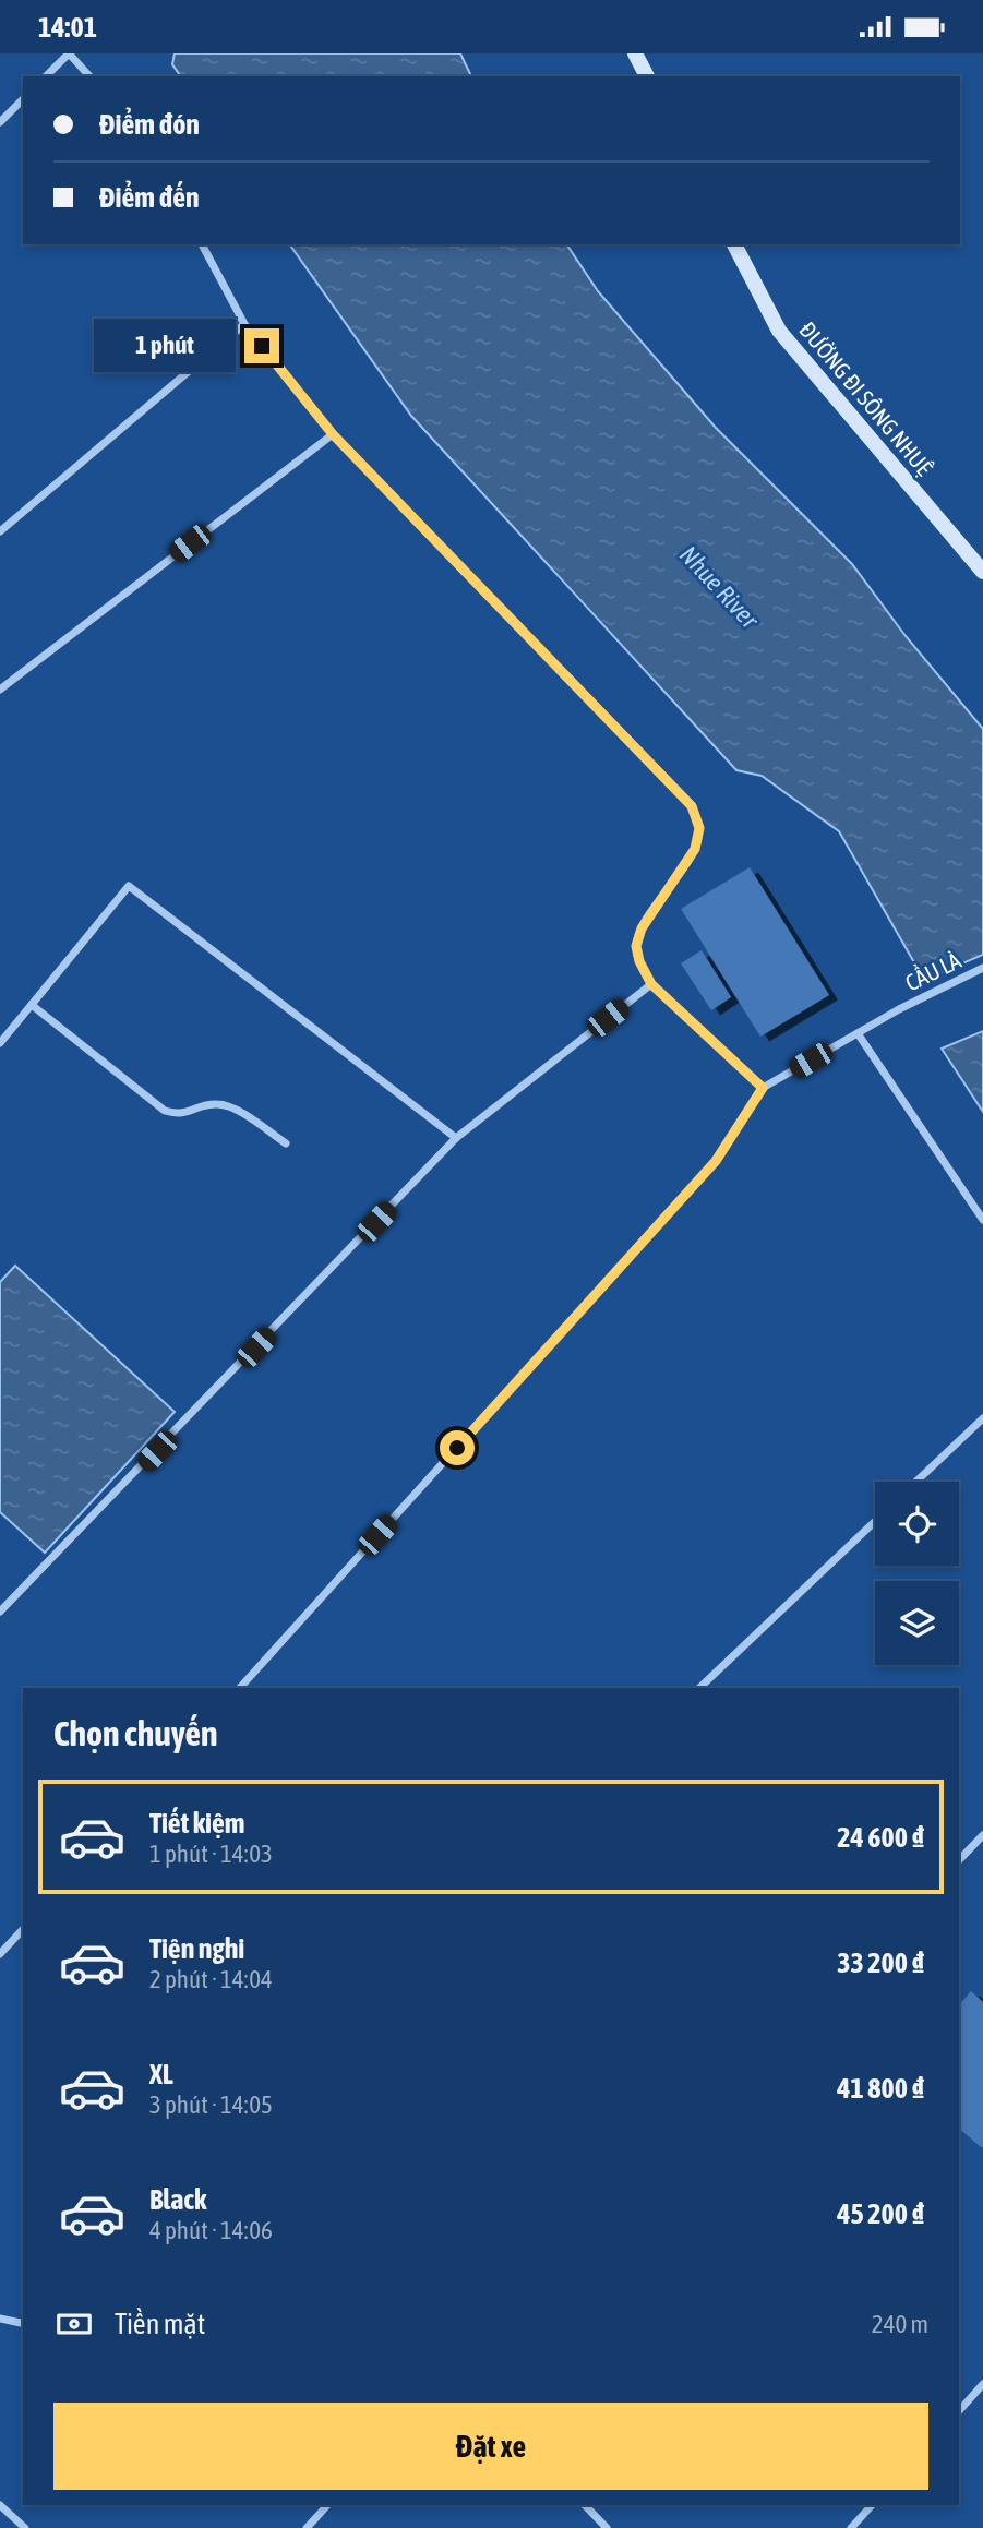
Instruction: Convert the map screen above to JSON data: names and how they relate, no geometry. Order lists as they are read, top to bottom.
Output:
{
  "streets": {
    "street": ["ĐƯỜNG ĐI SÔNG NHUỆ", "CẦU LÀ"]
  },
  "water": ["Nhue River"],
  "page": {
    "status": "14:01",
    "banner": ["Điểm đón", "Điểm đến"],
    "bubble": "1 phút",
    "heading": "Chọn chuyến",
    "list": [
      {
        "name": "Tiết kiệm",
        "note": "1 phút · 14:03",
        "value": "24 600 ₫"
      },
      {
        "name": "Tiện nghi",
        "note": "2 phút · 14:04",
        "value": "33 200 ₫"
      },
      {
        "name": "XL",
        "note": "3 phút · 14:05",
        "value": "41 800 ₫"
      },
      {
        "name": "Black",
        "note": "4 phút · 14:06",
        "value": "45 200 ₫"
      }
    ],
    "pay": ["Tiền mặt", "240 m"],
    "buttons": "Đặt xe"
  }
}
